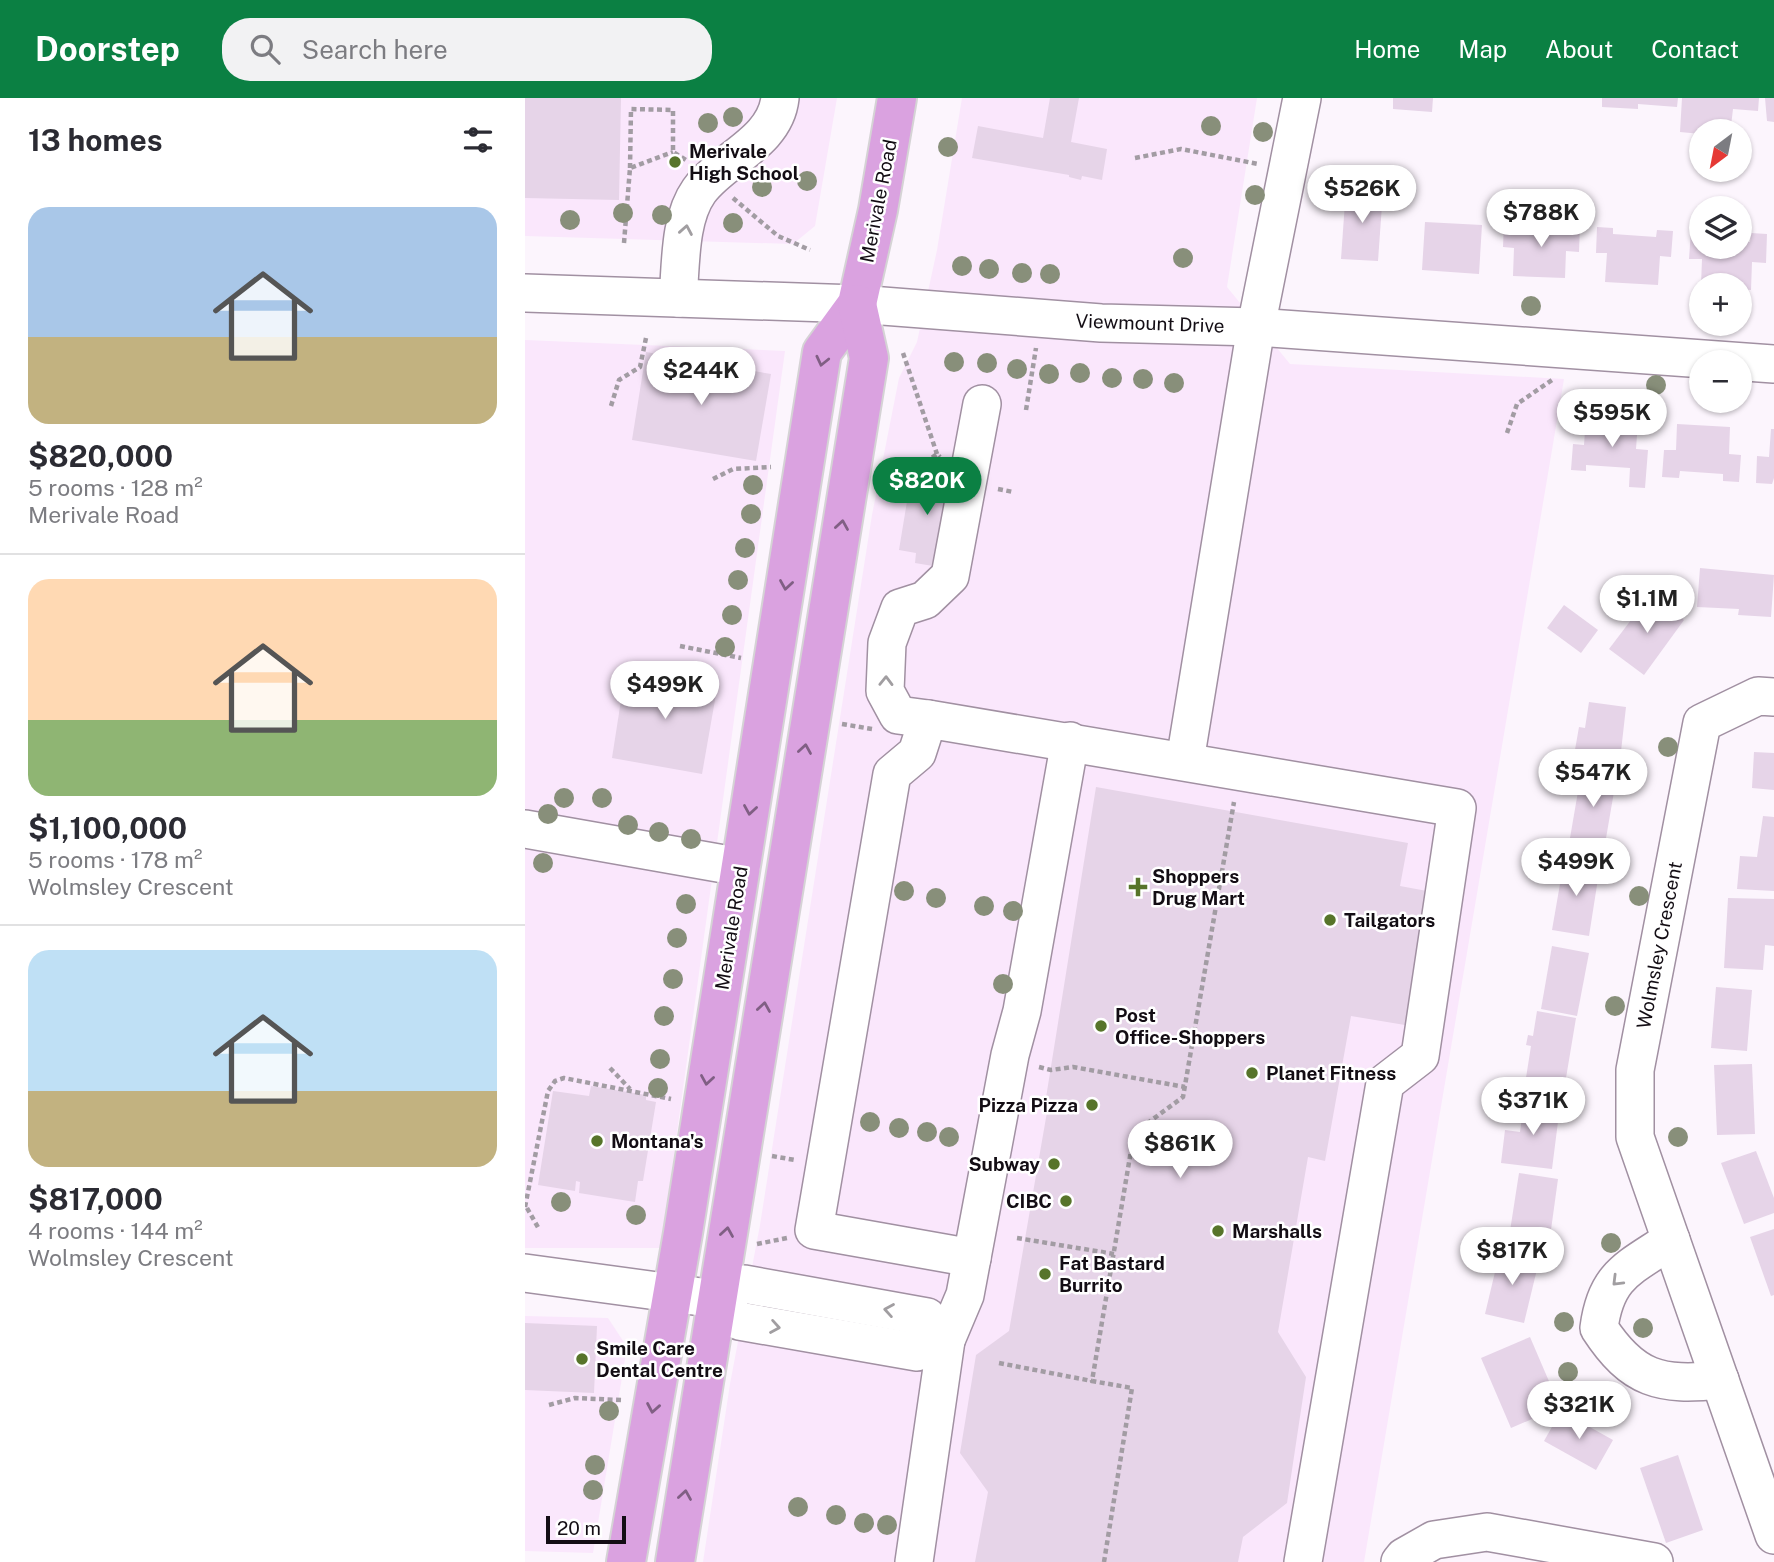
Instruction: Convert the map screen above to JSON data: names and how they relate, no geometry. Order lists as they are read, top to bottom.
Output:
{
  "streets": {
    "main road": ["Merivale Road"],
    "street": ["Viewmount Drive", "Wolmsley Crescent"]
  },
  "crossings": [
    ["Merivale Road", "Viewmount Drive"]
  ],
  "places": {
    "other": [
      "Merivale High School",
      "Tailgators",
      "Post Office-Shoppers",
      "Planet Fitness",
      "Pizza Pizza",
      "Montana's",
      "Subway",
      "CIBC",
      "Marshalls",
      "Fat Bastard Burrito",
      "Smile Care Dental Centre"
    ],
    "health": ["Shoppers Drug Mart"]
  },
  "scale_bar": "20 m",
  "north": "bottom left",
  "page": {
    "header": "Doorstep",
    "search": "Search here",
    "nav": [
      "Home",
      "Map",
      "About",
      "Contact"
    ],
    "heading": "13 homes",
    "map_buttons": ["+", "−"],
    "price": [
      "$526K",
      "$788K",
      "$244K",
      "$595K",
      "$820K",
      "$1.1M",
      "$499K",
      "$547K",
      "$499K",
      "$371K",
      "$861K",
      "$817K",
      "$321K"
    ],
    "list": [
      {
        "name": "$820,000",
        "note": "5 rooms · 128 m² · Merivale Road"
      },
      {
        "name": "$1,100,000",
        "note": "5 rooms · 178 m² · Wolmsley Crescent"
      },
      {
        "name": "$817,000",
        "note": "4 rooms · 144 m² · Wolmsley Crescent"
      }
    ],
    "scale": "20 m"
  }
}
